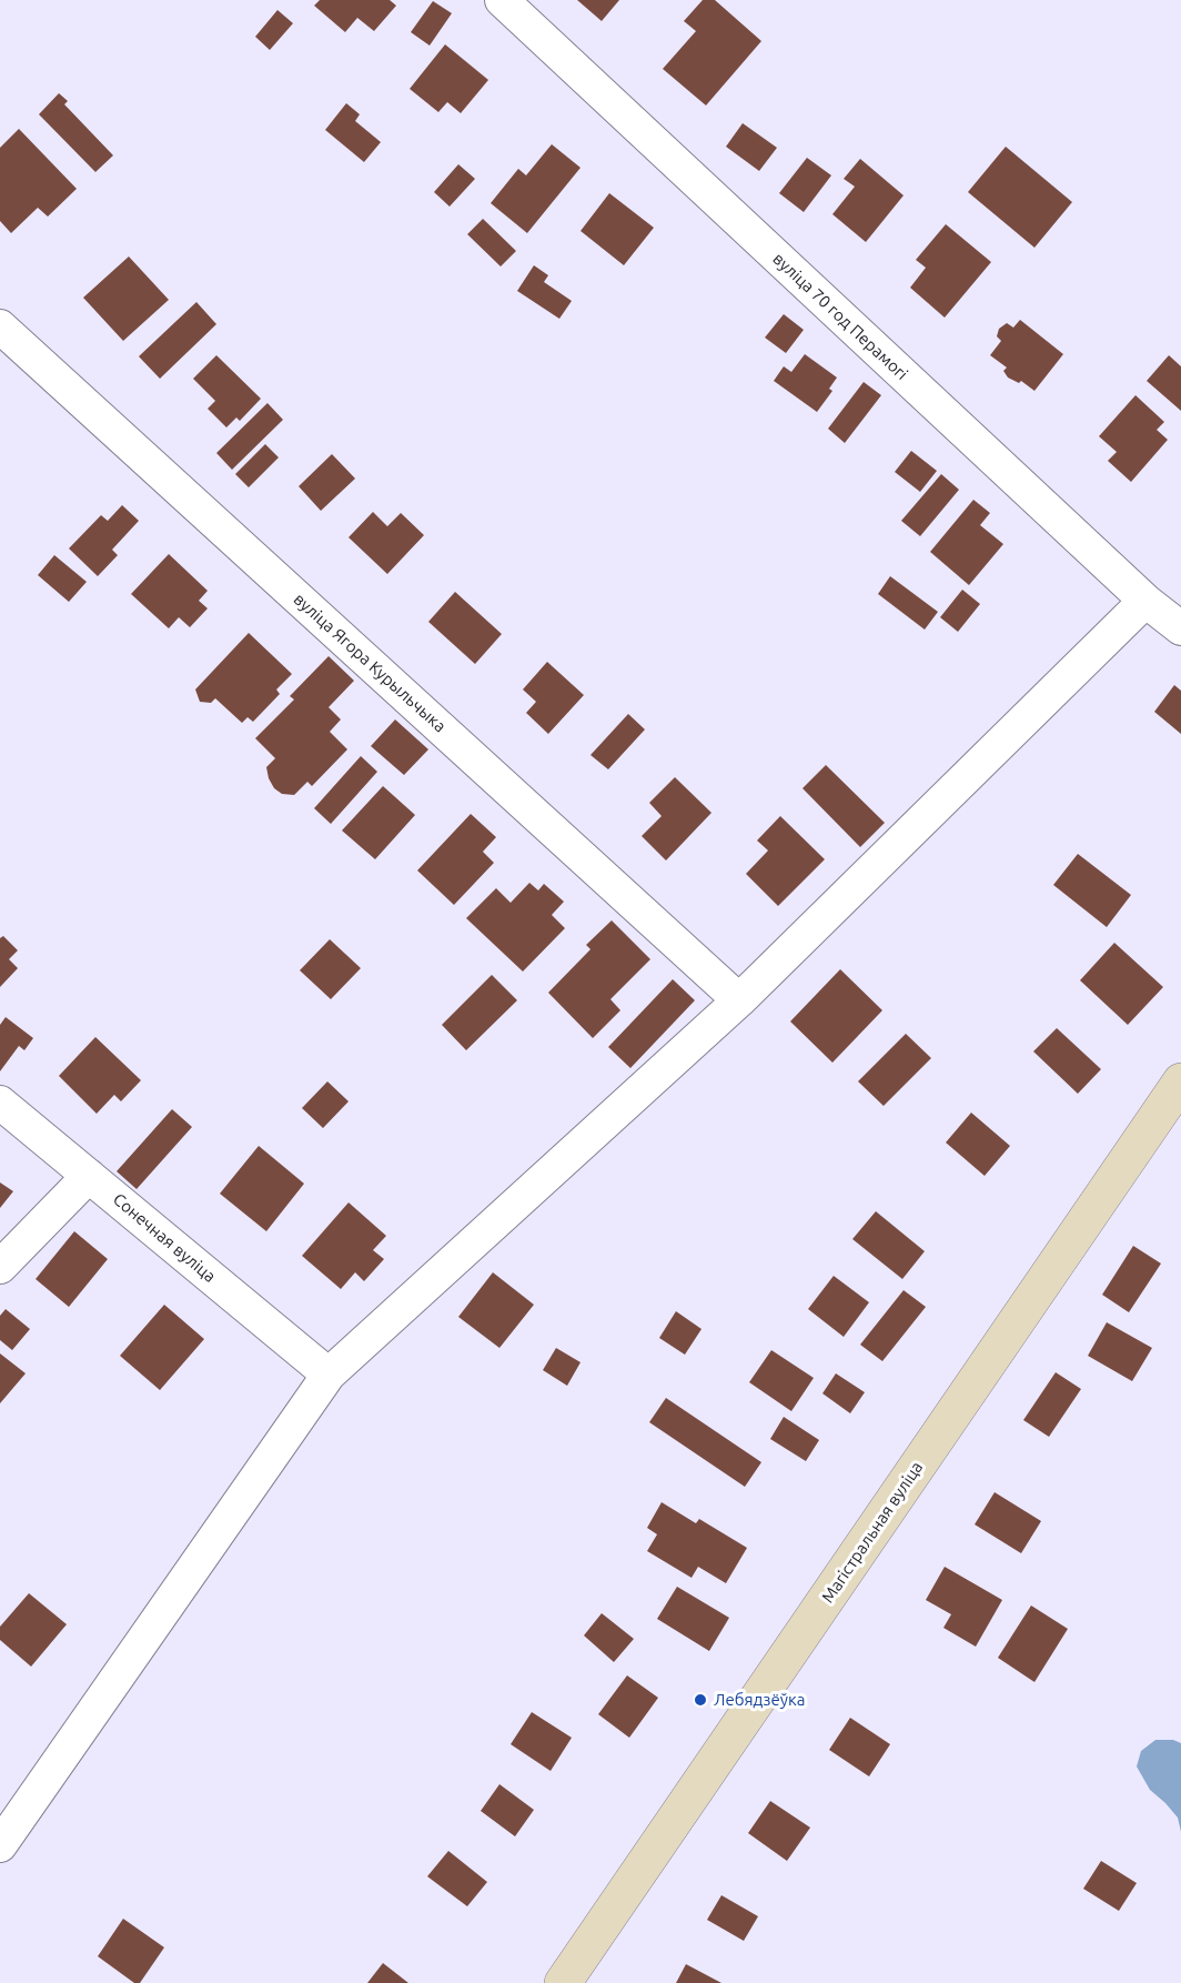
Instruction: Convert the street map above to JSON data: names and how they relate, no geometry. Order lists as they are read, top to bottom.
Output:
{
  "streets": {
    "main road": ["Магістральная вуліца"],
    "street": ["вуліца 70 год Перамогі", "вуліца Ягора Курыльчыка", "Сонечная вуліца"]
  },
  "places": ["Лебядзёўка"]
}
